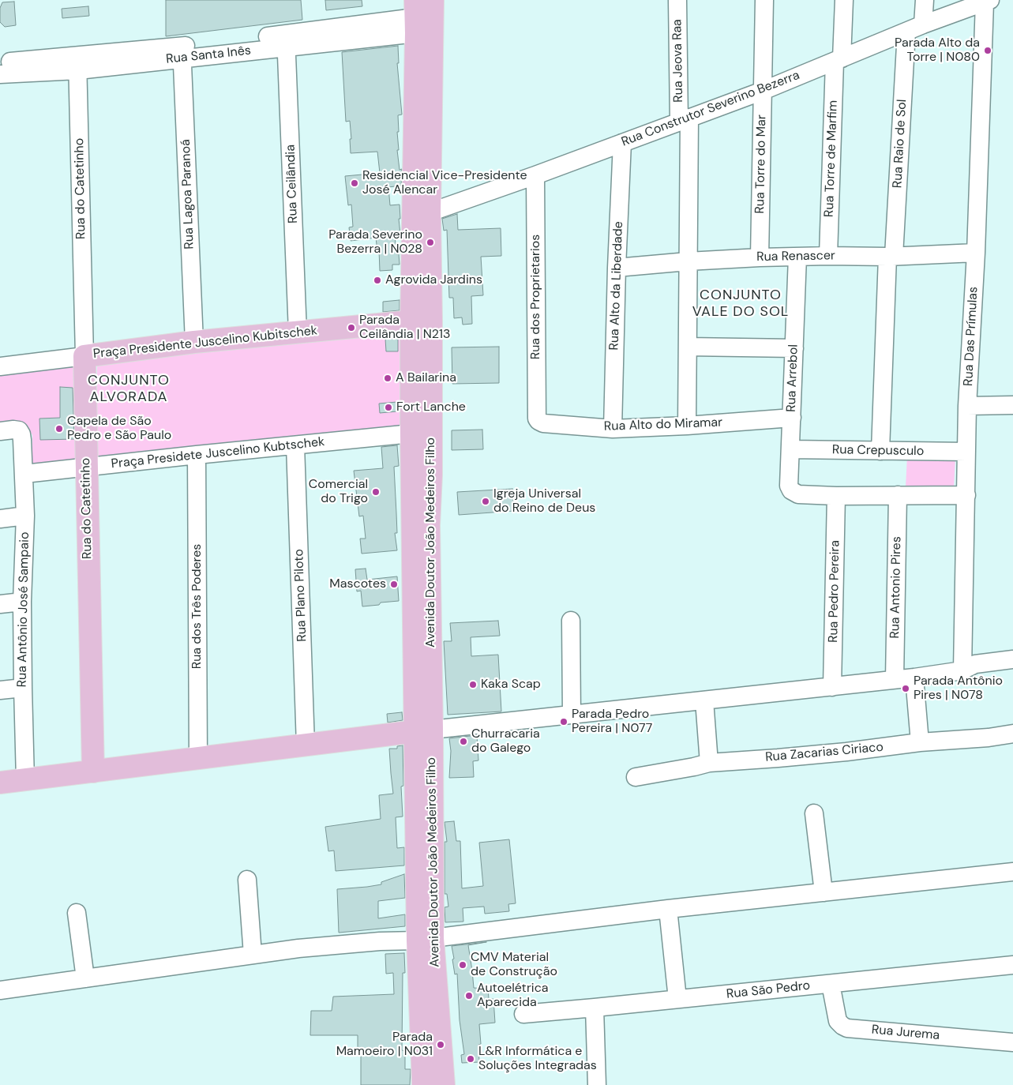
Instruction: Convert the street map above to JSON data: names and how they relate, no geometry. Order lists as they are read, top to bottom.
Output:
{
  "streets": {
    "main road": ["Rua do Catetinho", "Praça Presidente Juscelino Kubitschek", "Avenida Doutor João Medeiros Filho"],
    "street": [
      "Rua Santa Inês",
      "Rua Jeova Raa",
      "Rua Construtor Severino Bezerra",
      "Rua Raio de Sol",
      "Rua Torre de Marfim",
      "Rua Torre do Mar",
      "Rua Ceilândia",
      "Rua Lagoa Paranoá",
      "Rua Renascer",
      "Rua Alto da Liberdade",
      "Rua dos Proprietarios",
      "Rua Das Prímulas",
      "Rua Arrebol",
      "Rua Alto do Miramar",
      "Rua Crepusculo",
      "Praça Presidete Juscelino Kubtschek",
      "Rua Antonio Pires",
      "Rua Pedro Pereira",
      "Rua Plano Piloto",
      "Rua dos Três Poderes",
      "Rua Antônio José Sampaio",
      "Rua Zacarias Ciriaco",
      "Rua São Pedro",
      "Rua Jurema"
    ]
  },
  "crossings": [
    ["Rua Santa Inês", "Rua Ceilândia"],
    ["Rua Santa Inês", "Rua do Catetinho"],
    ["Rua Santa Inês", "Rua Lagoa Paranoá"],
    ["Rua Santa Inês", "Avenida Doutor João Medeiros Filho"],
    ["Rua Jeova Raa", "Rua Construtor Severino Bezerra"],
    ["Rua Jeova Raa", "Rua Renascer"],
    ["Rua Jeova Raa", "Rua Alto do Miramar"],
    ["Rua Construtor Severino Bezerra", "Rua Raio de Sol"],
    ["Rua Construtor Severino Bezerra", "Rua Torre de Marfim"],
    ["Rua Construtor Severino Bezerra", "Rua Torre do Mar"],
    ["Rua Construtor Severino Bezerra", "Rua Alto da Liberdade"],
    ["Rua Construtor Severino Bezerra", "Rua dos Proprietarios"],
    ["Rua Construtor Severino Bezerra", "Rua Das Prímulas"],
    ["Rua Construtor Severino Bezerra", "Avenida Doutor João Medeiros Filho"],
    ["Rua Raio de Sol", "Rua Renascer"],
    ["Rua Raio de Sol", "Rua Crepusculo"],
    ["Rua Torre de Marfim", "Rua Renascer"],
    ["Rua Torre do Mar", "Rua Renascer"],
    ["Rua Ceilândia", "Praça Presidente Juscelino Kubitschek"],
    ["Rua do Catetinho", "Praça Presidente Juscelino Kubitschek"],
    ["Rua do Catetinho", "Praça Presidete Juscelino Kubtschek"],
    ["Rua Lagoa Paranoá", "Praça Presidente Juscelino Kubitschek"],
    ["Rua Renascer", "Rua Alto da Liberdade"],
    ["Rua Renascer", "Rua Das Prímulas"],
    ["Rua Renascer", "Rua Arrebol"],
    ["Rua Alto da Liberdade", "Rua Alto do Miramar"],
    ["Rua dos Proprietarios", "Rua Alto do Miramar"],
    ["Rua Das Prímulas", "Rua Crepusculo"],
    ["Praça Presidente Juscelino Kubitschek", "Avenida Doutor João Medeiros Filho"],
    ["Rua Arrebol", "Rua Alto do Miramar"],
    ["Rua Arrebol", "Rua Crepusculo"],
    ["Rua Arrebol", "Rua Pedro Pereira"],
    ["Praça Presidete Juscelino Kubtschek", "Avenida Doutor João Medeiros Filho"],
    ["Praça Presidete Juscelino Kubtschek", "Rua Plano Piloto"],
    ["Praça Presidete Juscelino Kubtschek", "Rua dos Três Poderes"],
    ["Praça Presidete Juscelino Kubtschek", "Rua Antônio José Sampaio"],
    ["Rua São Pedro", "Rua Jurema"]
  ],
  "districts": ["CONJUNTO VALE DO SOL", "CONJUNTO ALVORADA"],
  "places": [
    "Parada Alto da Torre | N080",
    "Residencial Vice-Presidente José Alencar",
    "Parada Severino Bezerra | N028",
    "Agrovida Jardins",
    "Parada Ceilândia | N213",
    "A Bailarina",
    "Fort Lanche",
    "Capela de São Pedro e São Paulo",
    "Comercial do Trigo",
    "Igreja Universal do Reino de Deus",
    "Mascotes",
    "Kaka Scap",
    "Parada Antônio Pires | N078",
    "Parada Pedro Pereira | N077",
    "Churracaria do Galego",
    "CMV Material de Construção",
    "Autoelétrica Aparecida",
    "Parada Mamoeiro | N031",
    "L&R Informática e Soluções Integradas"
  ]
}
